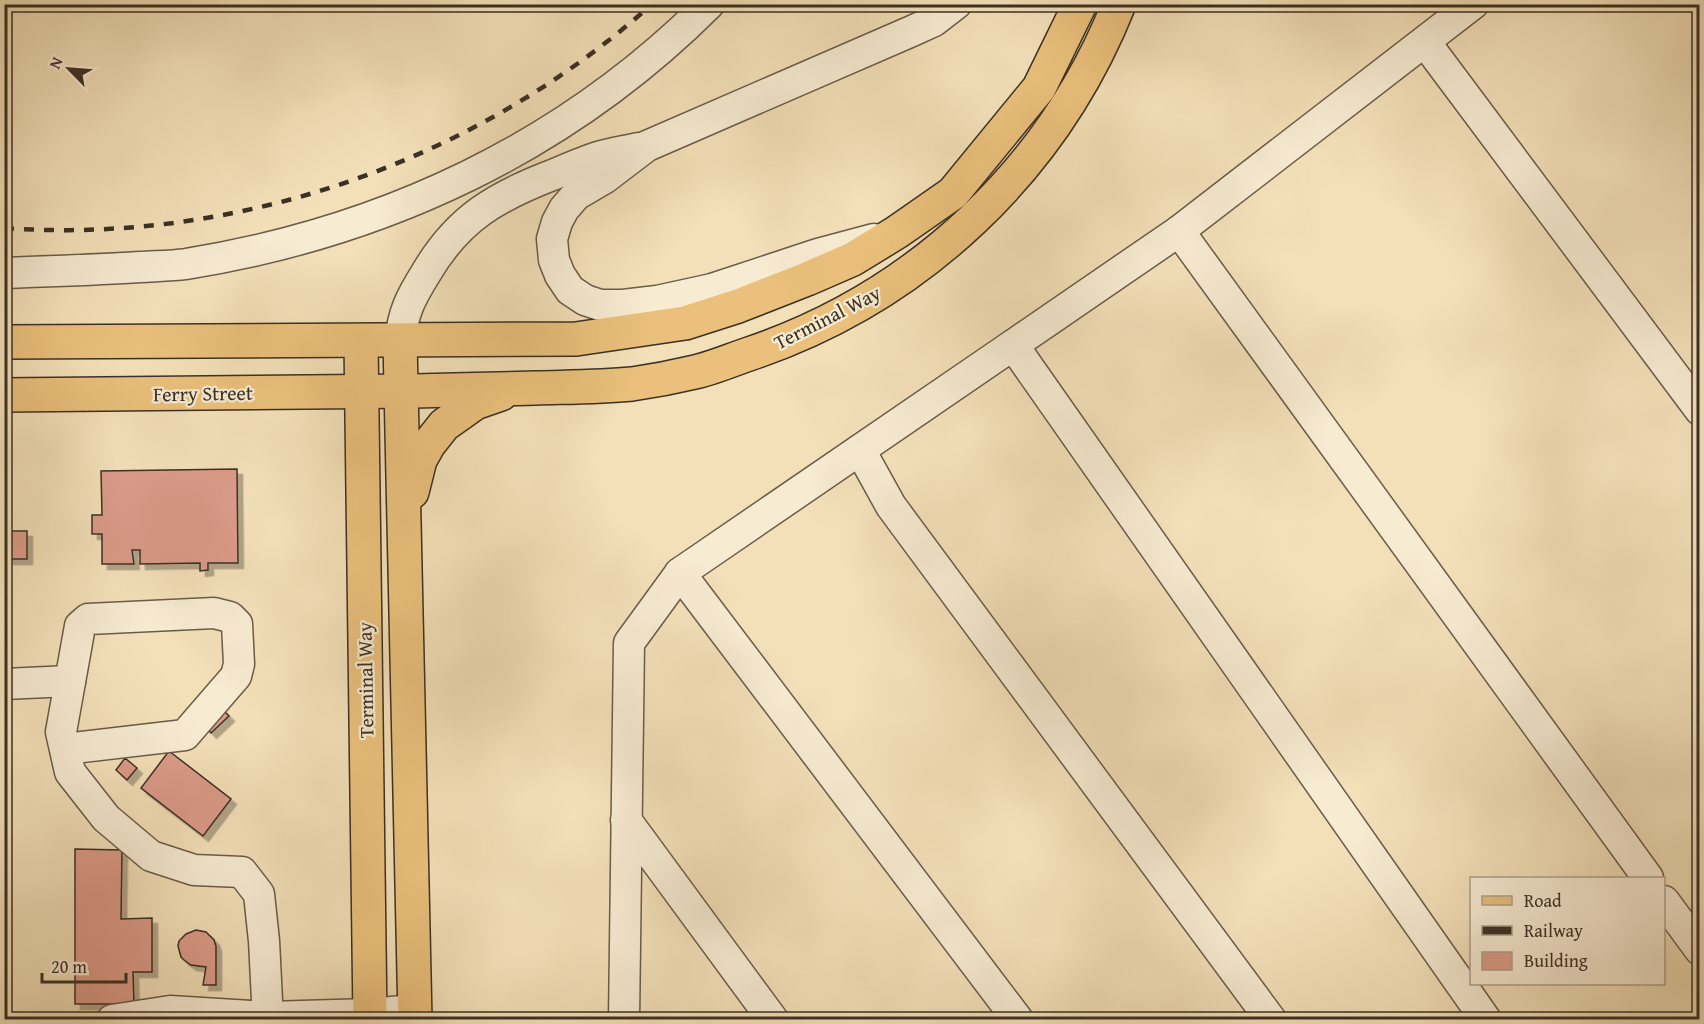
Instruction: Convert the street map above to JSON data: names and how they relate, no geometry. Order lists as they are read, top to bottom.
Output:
{
  "streets": {
    "main road": ["Terminal Way", "Ferry Street"]
  },
  "crossings": [
    ["Terminal Way", "Ferry Street"]
  ],
  "legend": ["Road", "Railway", "Building"],
  "scale_bar": "20 m",
  "north": "top left"
}
